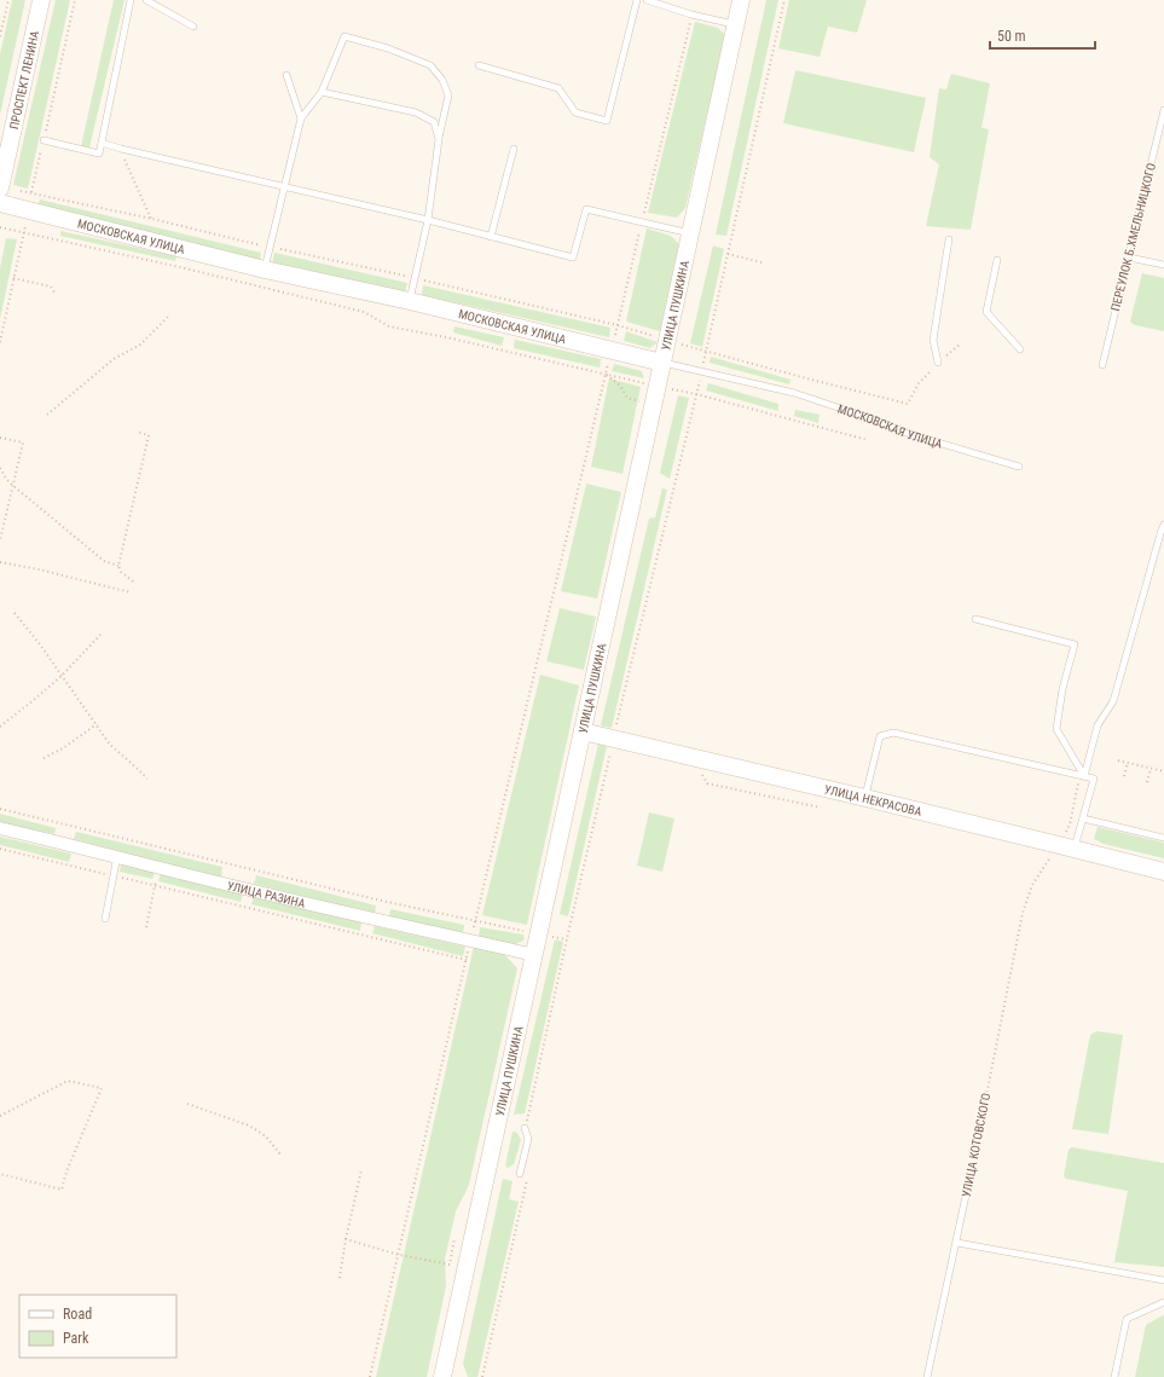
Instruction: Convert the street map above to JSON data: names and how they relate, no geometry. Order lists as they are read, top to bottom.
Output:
{
  "streets": {
    "street": [
      "ПРОСПЕКТ ЛЕНИНА",
      "МОСКОВСКАЯ УЛИЦА",
      "УЛИЦА ПУШКИНА",
      "УЛИЦА НЕКРАСОВА",
      "УЛИЦА РАЗИНА"
    ],
    "lane": ["ПЕРЕУЛОК Б.ХМЕЛЬНИЦКОГО", "УЛИЦА КОТОВСКОГО"]
  },
  "crossings": [
    ["МОСКОВСКАЯ УЛИЦА", "УЛИЦА ПУШКИНА"],
    ["УЛИЦА ПУШКИНА", "УЛИЦА НЕКРАСОВА"],
    ["УЛИЦА ПУШКИНА", "УЛИЦА РАЗИНА"],
    ["УЛИЦА НЕКРАСОВА", "УЛИЦА КОТОВСКОГО"]
  ],
  "legend": ["Road", "Park"],
  "scale_bar": "50 m"
}
